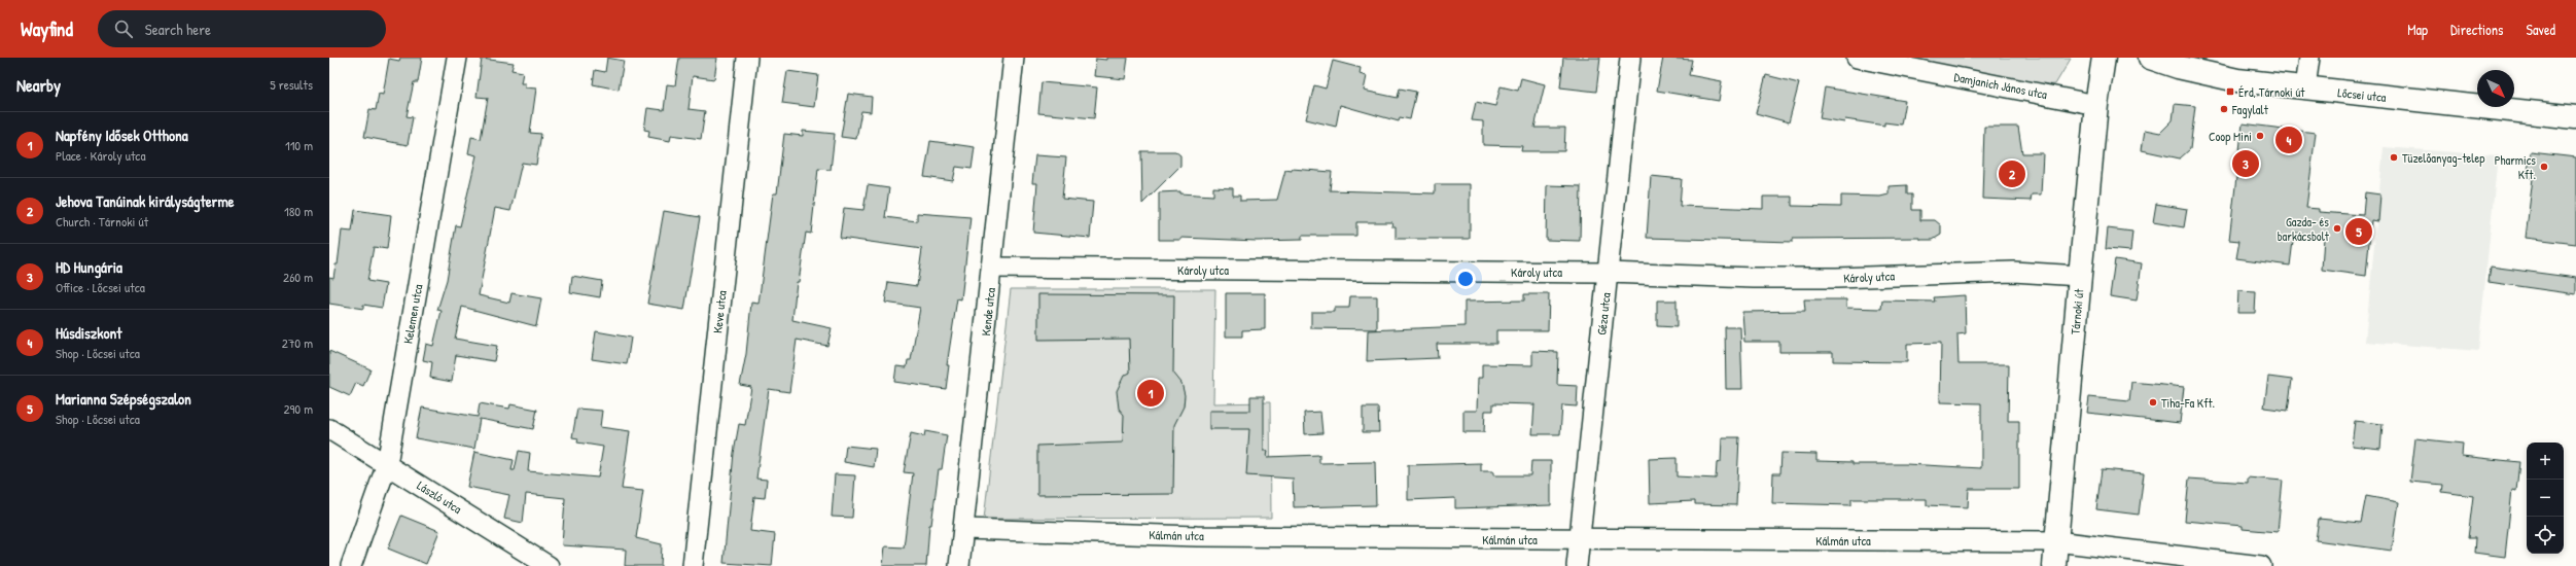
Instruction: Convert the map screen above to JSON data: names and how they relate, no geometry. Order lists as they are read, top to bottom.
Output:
{
  "streets": {
    "street": [
      "Damjanich János utca",
      "Lőcsei utca",
      "Károly utca",
      "Keve utca",
      "Kende utca",
      "Tárnoki út",
      "Kelemen utca",
      "Géza utca",
      "László utca",
      "Kálmán utca"
    ]
  },
  "crossings": [
    ["Damjanich János utca", "Tárnoki út"],
    ["Károly utca", "Kende utca"],
    ["Károly utca", "Tárnoki út"],
    ["Károly utca", "Géza utca"],
    ["Kende utca", "Kálmán utca"],
    ["Tárnoki út", "Kálmán utca"],
    ["Kelemen utca", "László utca"],
    ["Géza utca", "Kálmán utca"]
  ],
  "places": {
    "transit": ["Érd, Tárnoki út"],
    "other": [
      "Fagylalt",
      "Coop Mini",
      "Tüzelőanyag-telep",
      "Pharmics Kft.",
      "Gazda- és barkácsbolt",
      "Tiha-Fa Kft."
    ]
  },
  "north": "bottom right",
  "page": {
    "header": "Wayfind",
    "search": "Search here",
    "nav": ["Map", "Directions", "Saved"],
    "heading": ["Nearby", "5 results"],
    "list": [
      {
        "mark": "1",
        "name": "Napfény Idősek Otthona",
        "note": "Place · Károly utca",
        "value": "110 m"
      },
      {
        "mark": "2",
        "name": "Jehova Tanúinak királyságterme",
        "note": "Church · Tárnoki út",
        "value": "180 m"
      },
      {
        "mark": "3",
        "name": "HD Hungária",
        "note": "Office · Lőcsei utca",
        "value": "260 m"
      },
      {
        "mark": "4",
        "name": "Húsdiszkont",
        "note": "Shop · Lőcsei utca",
        "value": "270 m"
      },
      {
        "mark": "5",
        "name": "Marianna Szépségszalon",
        "note": "Shop · Lőcsei utca",
        "value": "290 m"
      }
    ],
    "pins": [
      "4",
      "3",
      "2",
      "5",
      "1"
    ],
    "map_buttons": ["+", "−"]
  }
}
